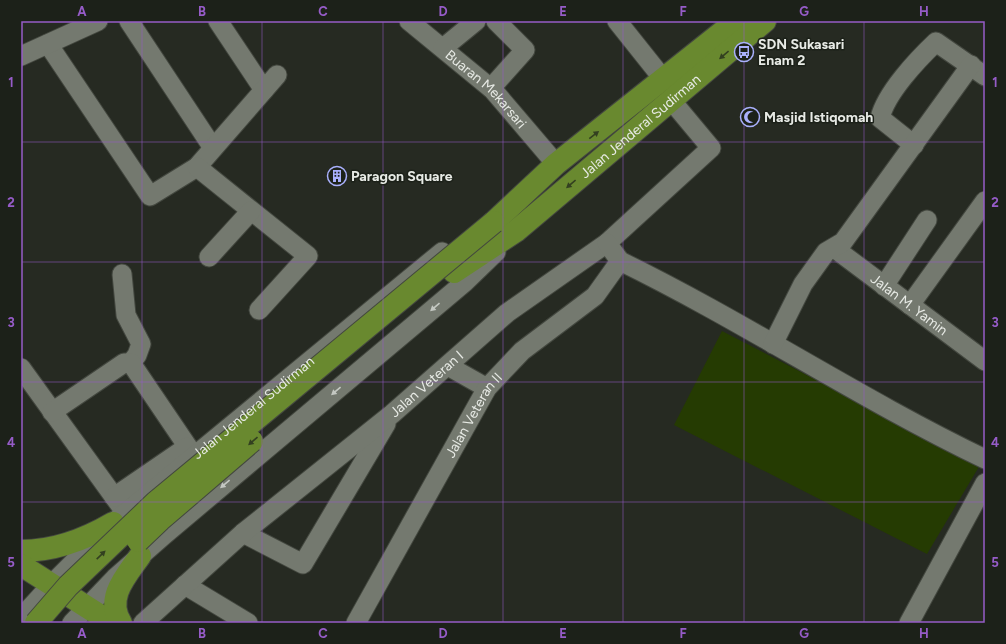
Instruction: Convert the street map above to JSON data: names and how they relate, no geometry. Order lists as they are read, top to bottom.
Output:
{
  "streets": {
    "main road": ["Jalan Jenderal Sudirman"],
    "street": [
      "Buaran Mekarsari",
      "Jalan M. Yamin",
      "Jalan Veteran I",
      "Jalan Veteran II"
    ]
  },
  "crossings": [
    ["Buaran Mekarsari", "Jalan Jenderal Sudirman"],
    ["Jalan Jenderal Sudirman", "Jalan Veteran I"]
  ],
  "places": {
    "bus stop": ["SDN Sukasari Enam 2"],
    "mosque": ["Masjid Istiqomah"],
    "building": ["Paragon Square"]
  },
  "grid": {
    "columns": [
      "A",
      "B",
      "C",
      "D",
      "E",
      "F",
      "G",
      "H"
    ],
    "rows": [
      "1",
      "2",
      "3",
      "4",
      "5"
    ]
  }
}
